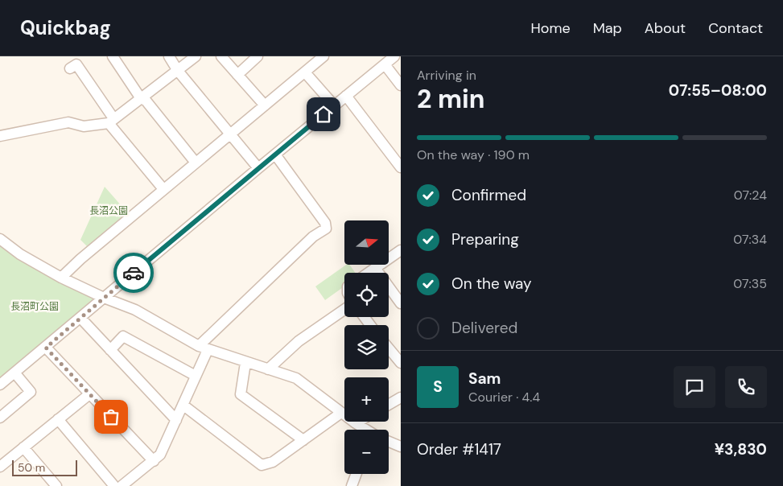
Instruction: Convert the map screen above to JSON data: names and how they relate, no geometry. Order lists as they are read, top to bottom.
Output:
{
  "parks": ["長沼公園", "長沼町公園"],
  "scale_bar": "50 m",
  "north": "right",
  "page": {
    "header": "Quickbag",
    "nav": [
      "Home",
      "Map",
      "About",
      "Contact"
    ],
    "heading": ["2 min", "Arriving in", "07:55–08:00"],
    "panel": [
      "Sam",
      "Courier · 4.4",
      "Order #1417",
      "¥3,830"
    ],
    "bar": "On the way · 190 m",
    "list": [
      ["Confirmed", "07:24"],
      ["Preparing", "07:34"],
      ["On the way", "07:35"],
      "Delivered"
    ],
    "map_buttons": ["+", "−"],
    "round": "S",
    "scale": "50 m"
  }
}
